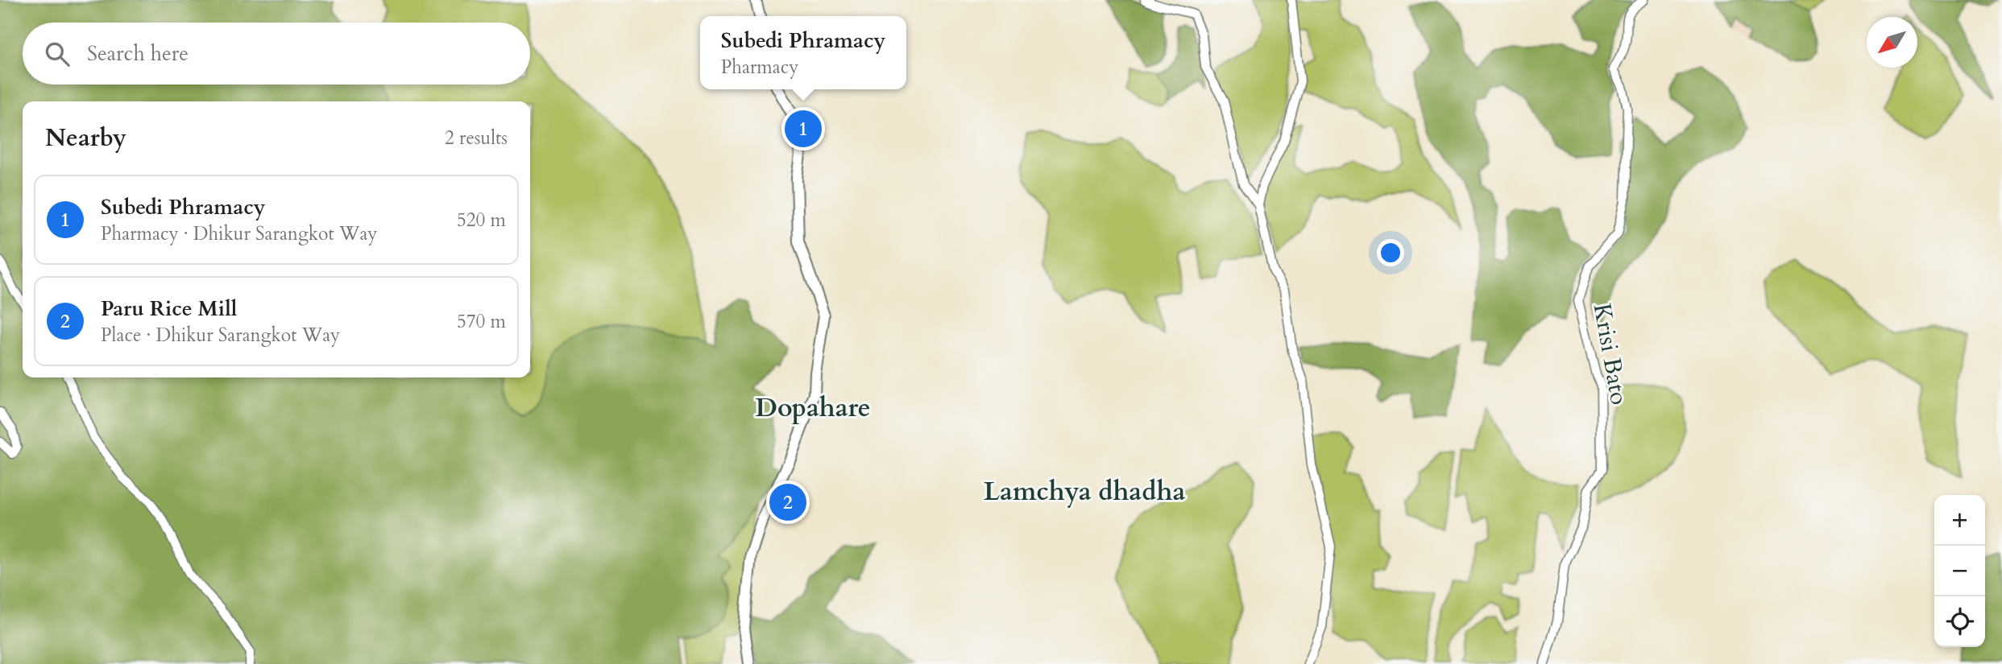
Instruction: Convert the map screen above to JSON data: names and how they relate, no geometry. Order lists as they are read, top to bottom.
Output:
{
  "streets": {
    "street": ["Krisi Bato"]
  },
  "districts": ["Dopahare", "Lamchya dhadha"],
  "north": "bottom left",
  "page": {
    "popup": ["Subedi Phramacy", "Pharmacy"],
    "search": "Search here",
    "heading": ["Nearby", "2 results"],
    "pins": ["1", "2"],
    "list": [
      {
        "mark": "1",
        "name": "Subedi Phramacy",
        "note": "Pharmacy · Dhikur Sarangkot Way",
        "value": "520 m"
      },
      {
        "mark": "2",
        "name": "Paru Rice Mill",
        "note": "Place · Dhikur Sarangkot Way",
        "value": "570 m"
      }
    ],
    "map_buttons": ["+", "−"]
  }
}
